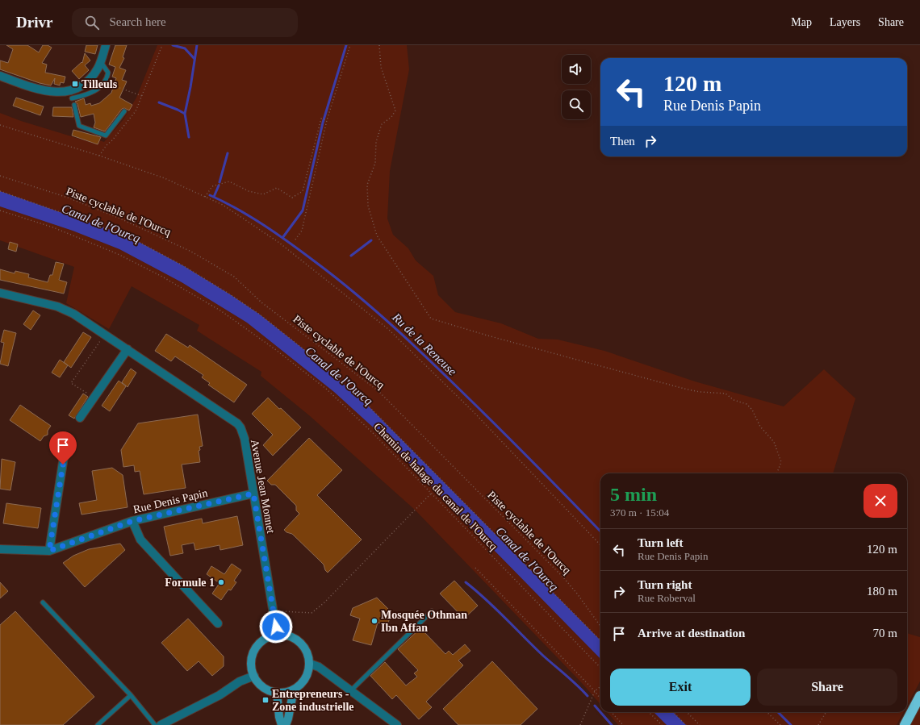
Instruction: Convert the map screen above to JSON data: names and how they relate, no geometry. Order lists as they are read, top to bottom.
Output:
{
  "streets": {
    "street": ["Avenue Jean Monnet", "Rue Denis Papin"],
    "path": ["Piste cyclable de l'Ourcq", "Chemin de halage du canal de l'Ourcq"]
  },
  "crossings": [
    ["Avenue Jean Monnet", "Rue Denis Papin"]
  ],
  "water": ["Canal de l'Ourcq", "Ru de la Reneuse"],
  "places": {
    "transit": ["Tilleuls", "Entrepreneurs - Zone industrielle"],
    "other": ["Formule 1", "Mosquée Othman Ibn Affan"]
  },
  "page": {
    "header": "Drivr",
    "search": "Search here",
    "nav": ["Map", "Layers", "Share"],
    "turn": ["120 m", "Rue Denis Papin"],
    "then": "Then",
    "heading": ["5 min", "370 m · 15:04"],
    "list": [
      {
        "name": "Turn left",
        "note": "Rue Denis Papin",
        "value": "120 m"
      },
      {
        "name": "Turn right",
        "note": "Rue Roberval",
        "value": "180 m"
      },
      {
        "name": "Arrive at destination",
        "value": "70 m"
      }
    ],
    "buttons": ["Exit", "Share"]
  }
}
